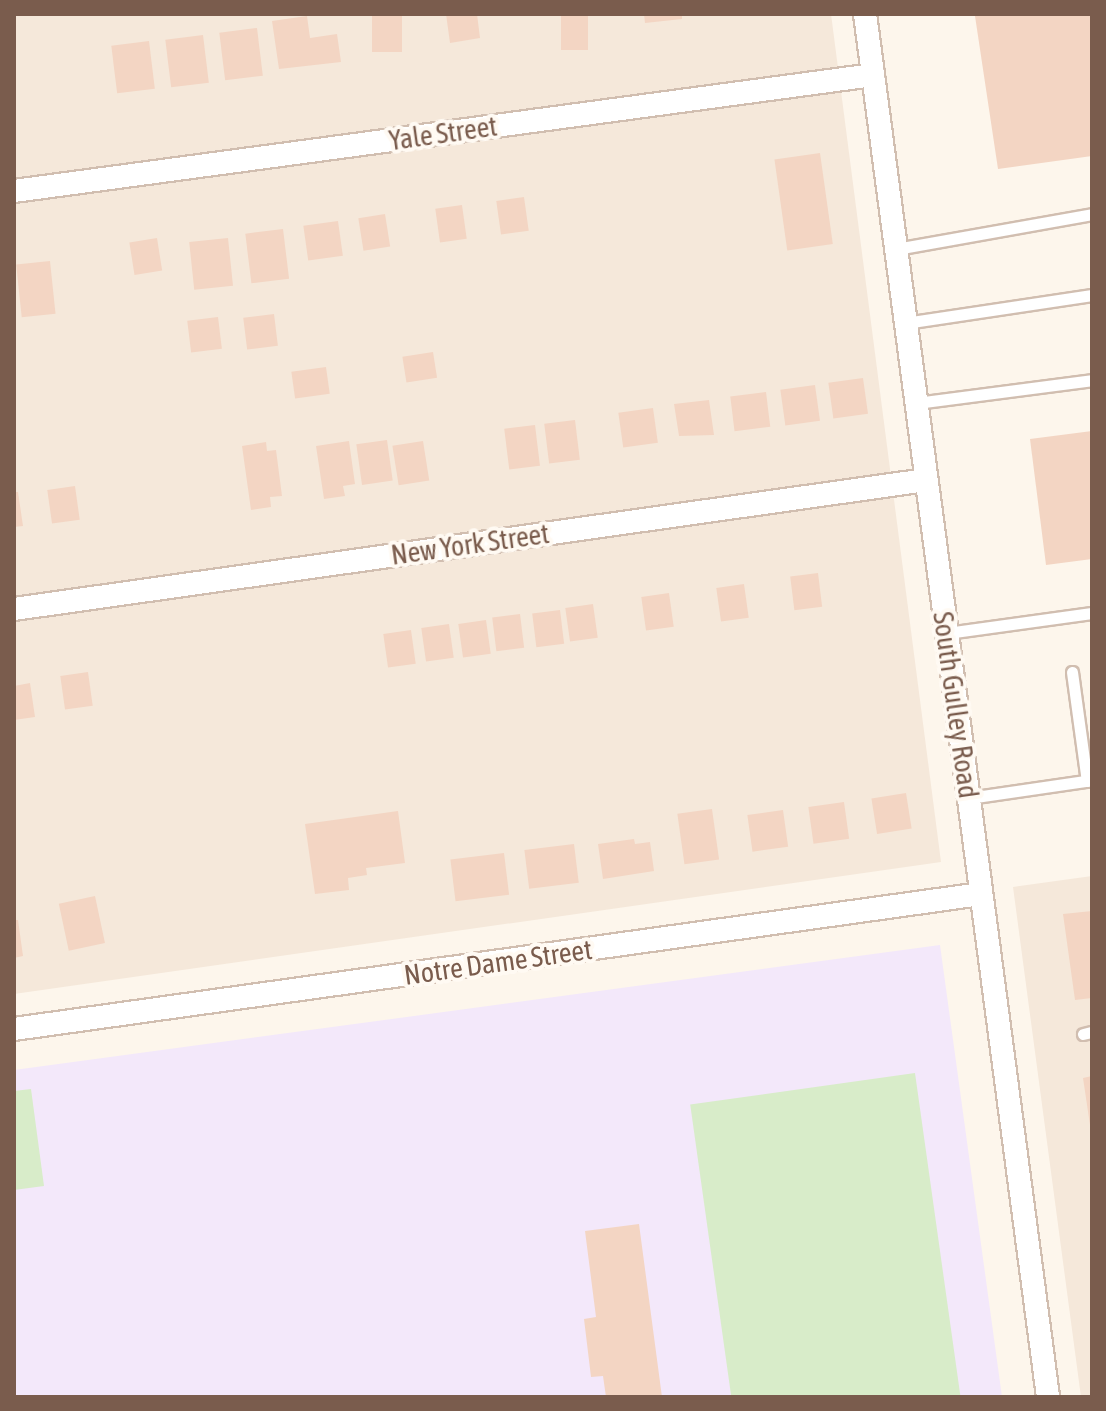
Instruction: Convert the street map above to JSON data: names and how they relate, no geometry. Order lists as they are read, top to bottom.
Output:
{
  "streets": {
    "street": [
      "Yale Street",
      "New York Street",
      "South Gulley Road",
      "Notre Dame Street"
    ]
  },
  "crossings": [
    ["Yale Street", "South Gulley Road"],
    ["New York Street", "South Gulley Road"],
    ["South Gulley Road", "Notre Dame Street"]
  ]
}
